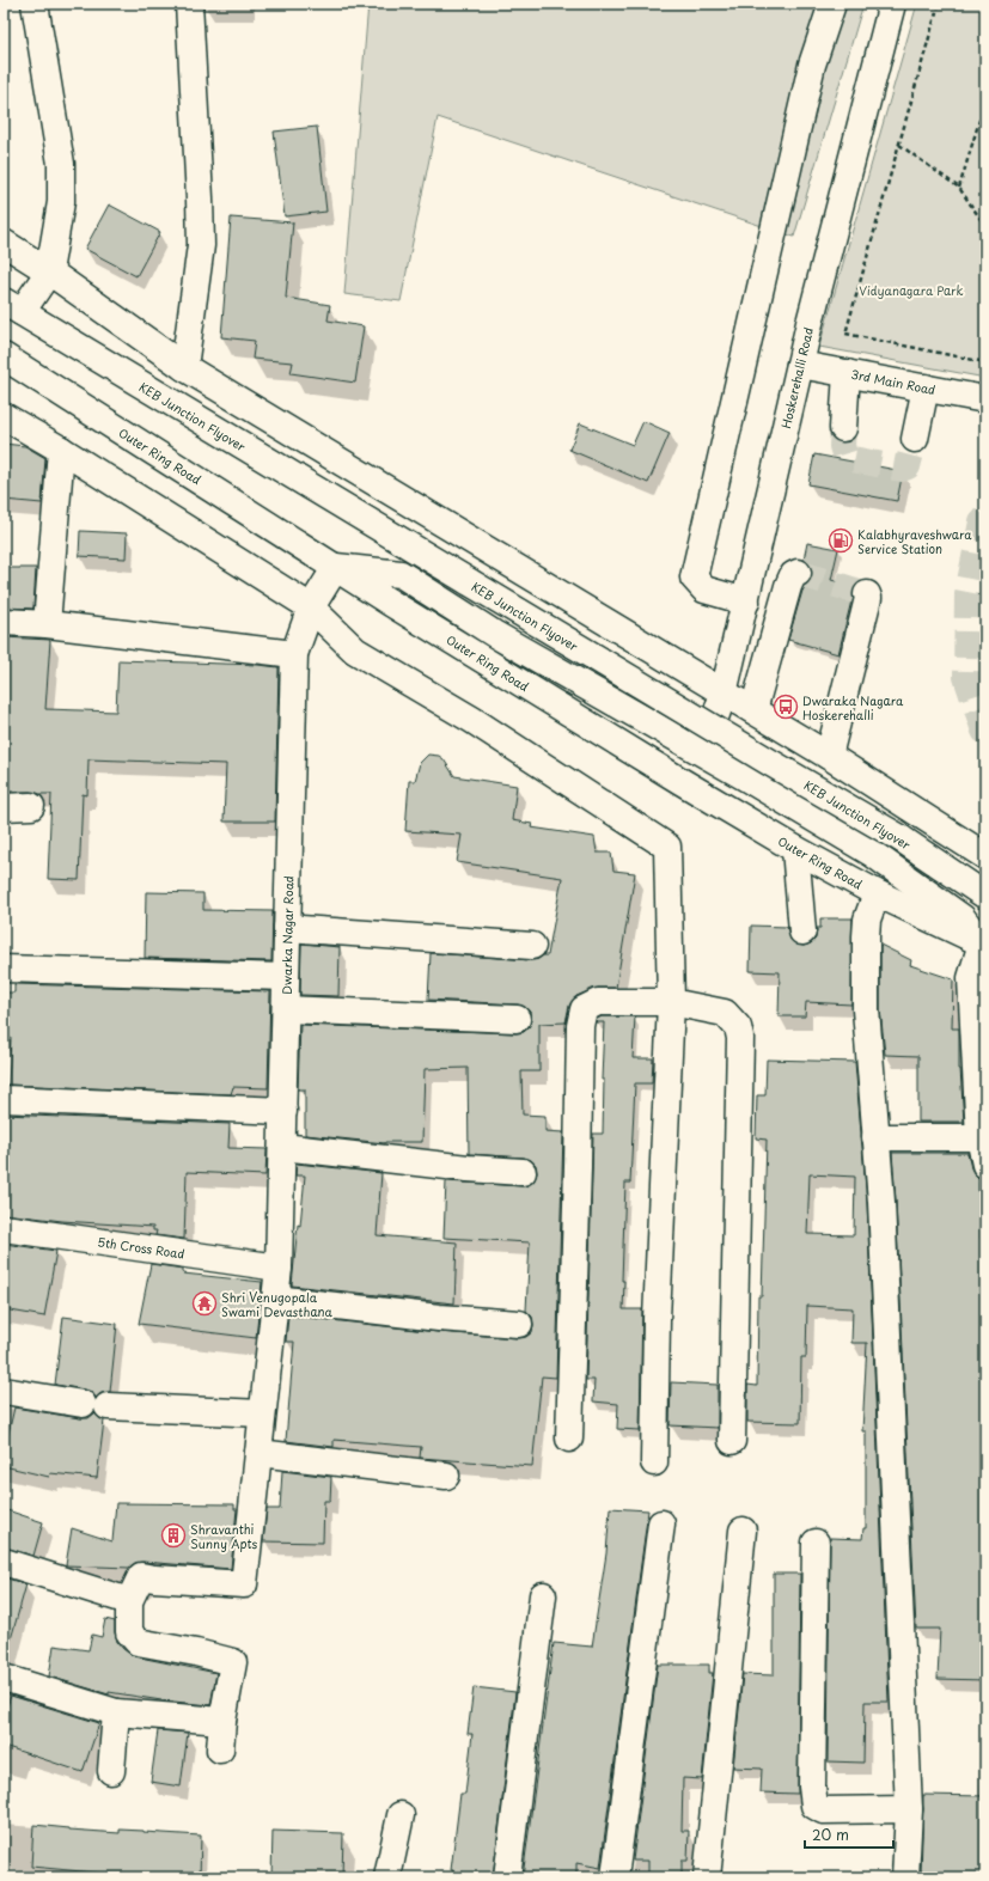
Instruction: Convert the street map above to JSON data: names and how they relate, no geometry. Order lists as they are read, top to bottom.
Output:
{
  "streets": {
    "main road": [
      "Hoskerehalli Road",
      "3rd Main Road",
      "KEB Junction Flyover",
      "Outer Ring Road",
      "Dwarka Nagar Road",
      "5th Cross Road"
    ]
  },
  "crossings": [
    ["Hoskerehalli Road", "3rd Main Road"],
    ["Outer Ring Road", "Dwarka Nagar Road"],
    ["Dwarka Nagar Road", "5th Cross Road"]
  ],
  "parks": ["Vidyanagara Park"],
  "places": {
    "fuel station": ["Kalabhyraveshwara Service Station"],
    "bus stop": ["Dwaraka Nagara Hoskerehalli"],
    "temple": ["Shri Venugopala Swami Devasthana"],
    "building": ["Shravanthi Sunny Apts"]
  },
  "scale_bar": "20 m"
}
